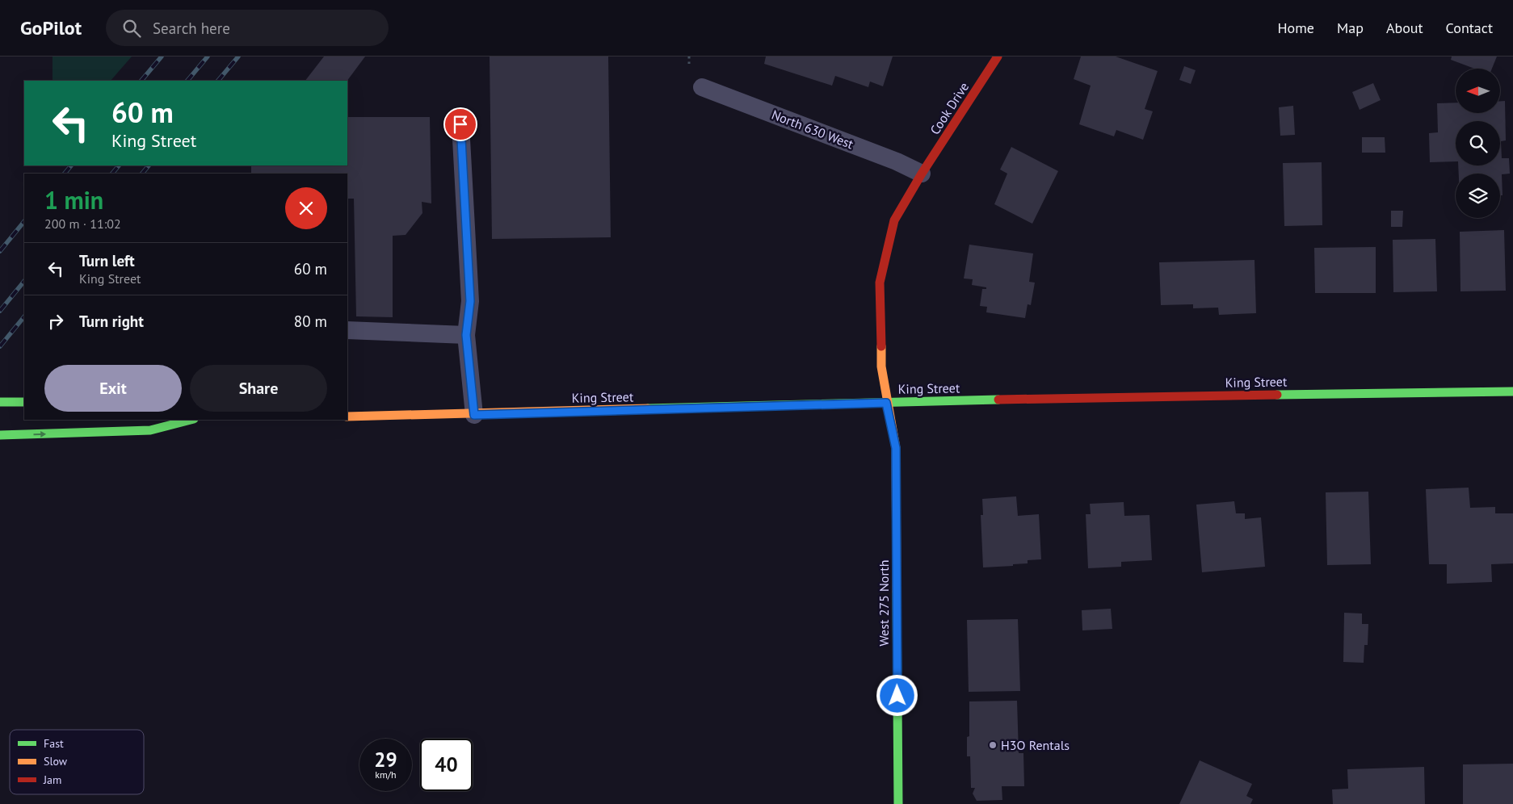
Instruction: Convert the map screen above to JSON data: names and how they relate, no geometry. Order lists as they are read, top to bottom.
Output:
{
  "streets": {
    "street": ["Cook Drive", "King Street", "West 275 North"],
    "lane": ["North 630 West"]
  },
  "crossings": [
    ["Cook Drive", "North 630 West"],
    ["Cook Drive", "King Street"],
    ["Cook Drive", "West 275 North"],
    ["King Street", "West 275 North"]
  ],
  "places": ["H3O Rentals"],
  "legend": ["Fast", "Slow", "Jam"],
  "north": "left",
  "page": {
    "header": "GoPilot",
    "search": "Search here",
    "nav": [
      "Home",
      "Map",
      "About",
      "Contact"
    ],
    "turn": ["60 m", "King Street"],
    "heading": ["1 min", "200 m · 11:02"],
    "list": [
      {
        "name": "Turn left",
        "note": "King Street",
        "value": "60 m"
      },
      {
        "name": "Turn right",
        "value": "80 m"
      }
    ],
    "buttons": ["Exit", "Share"],
    "speed": "29 km/h",
    "limit": "40"
  }
}
